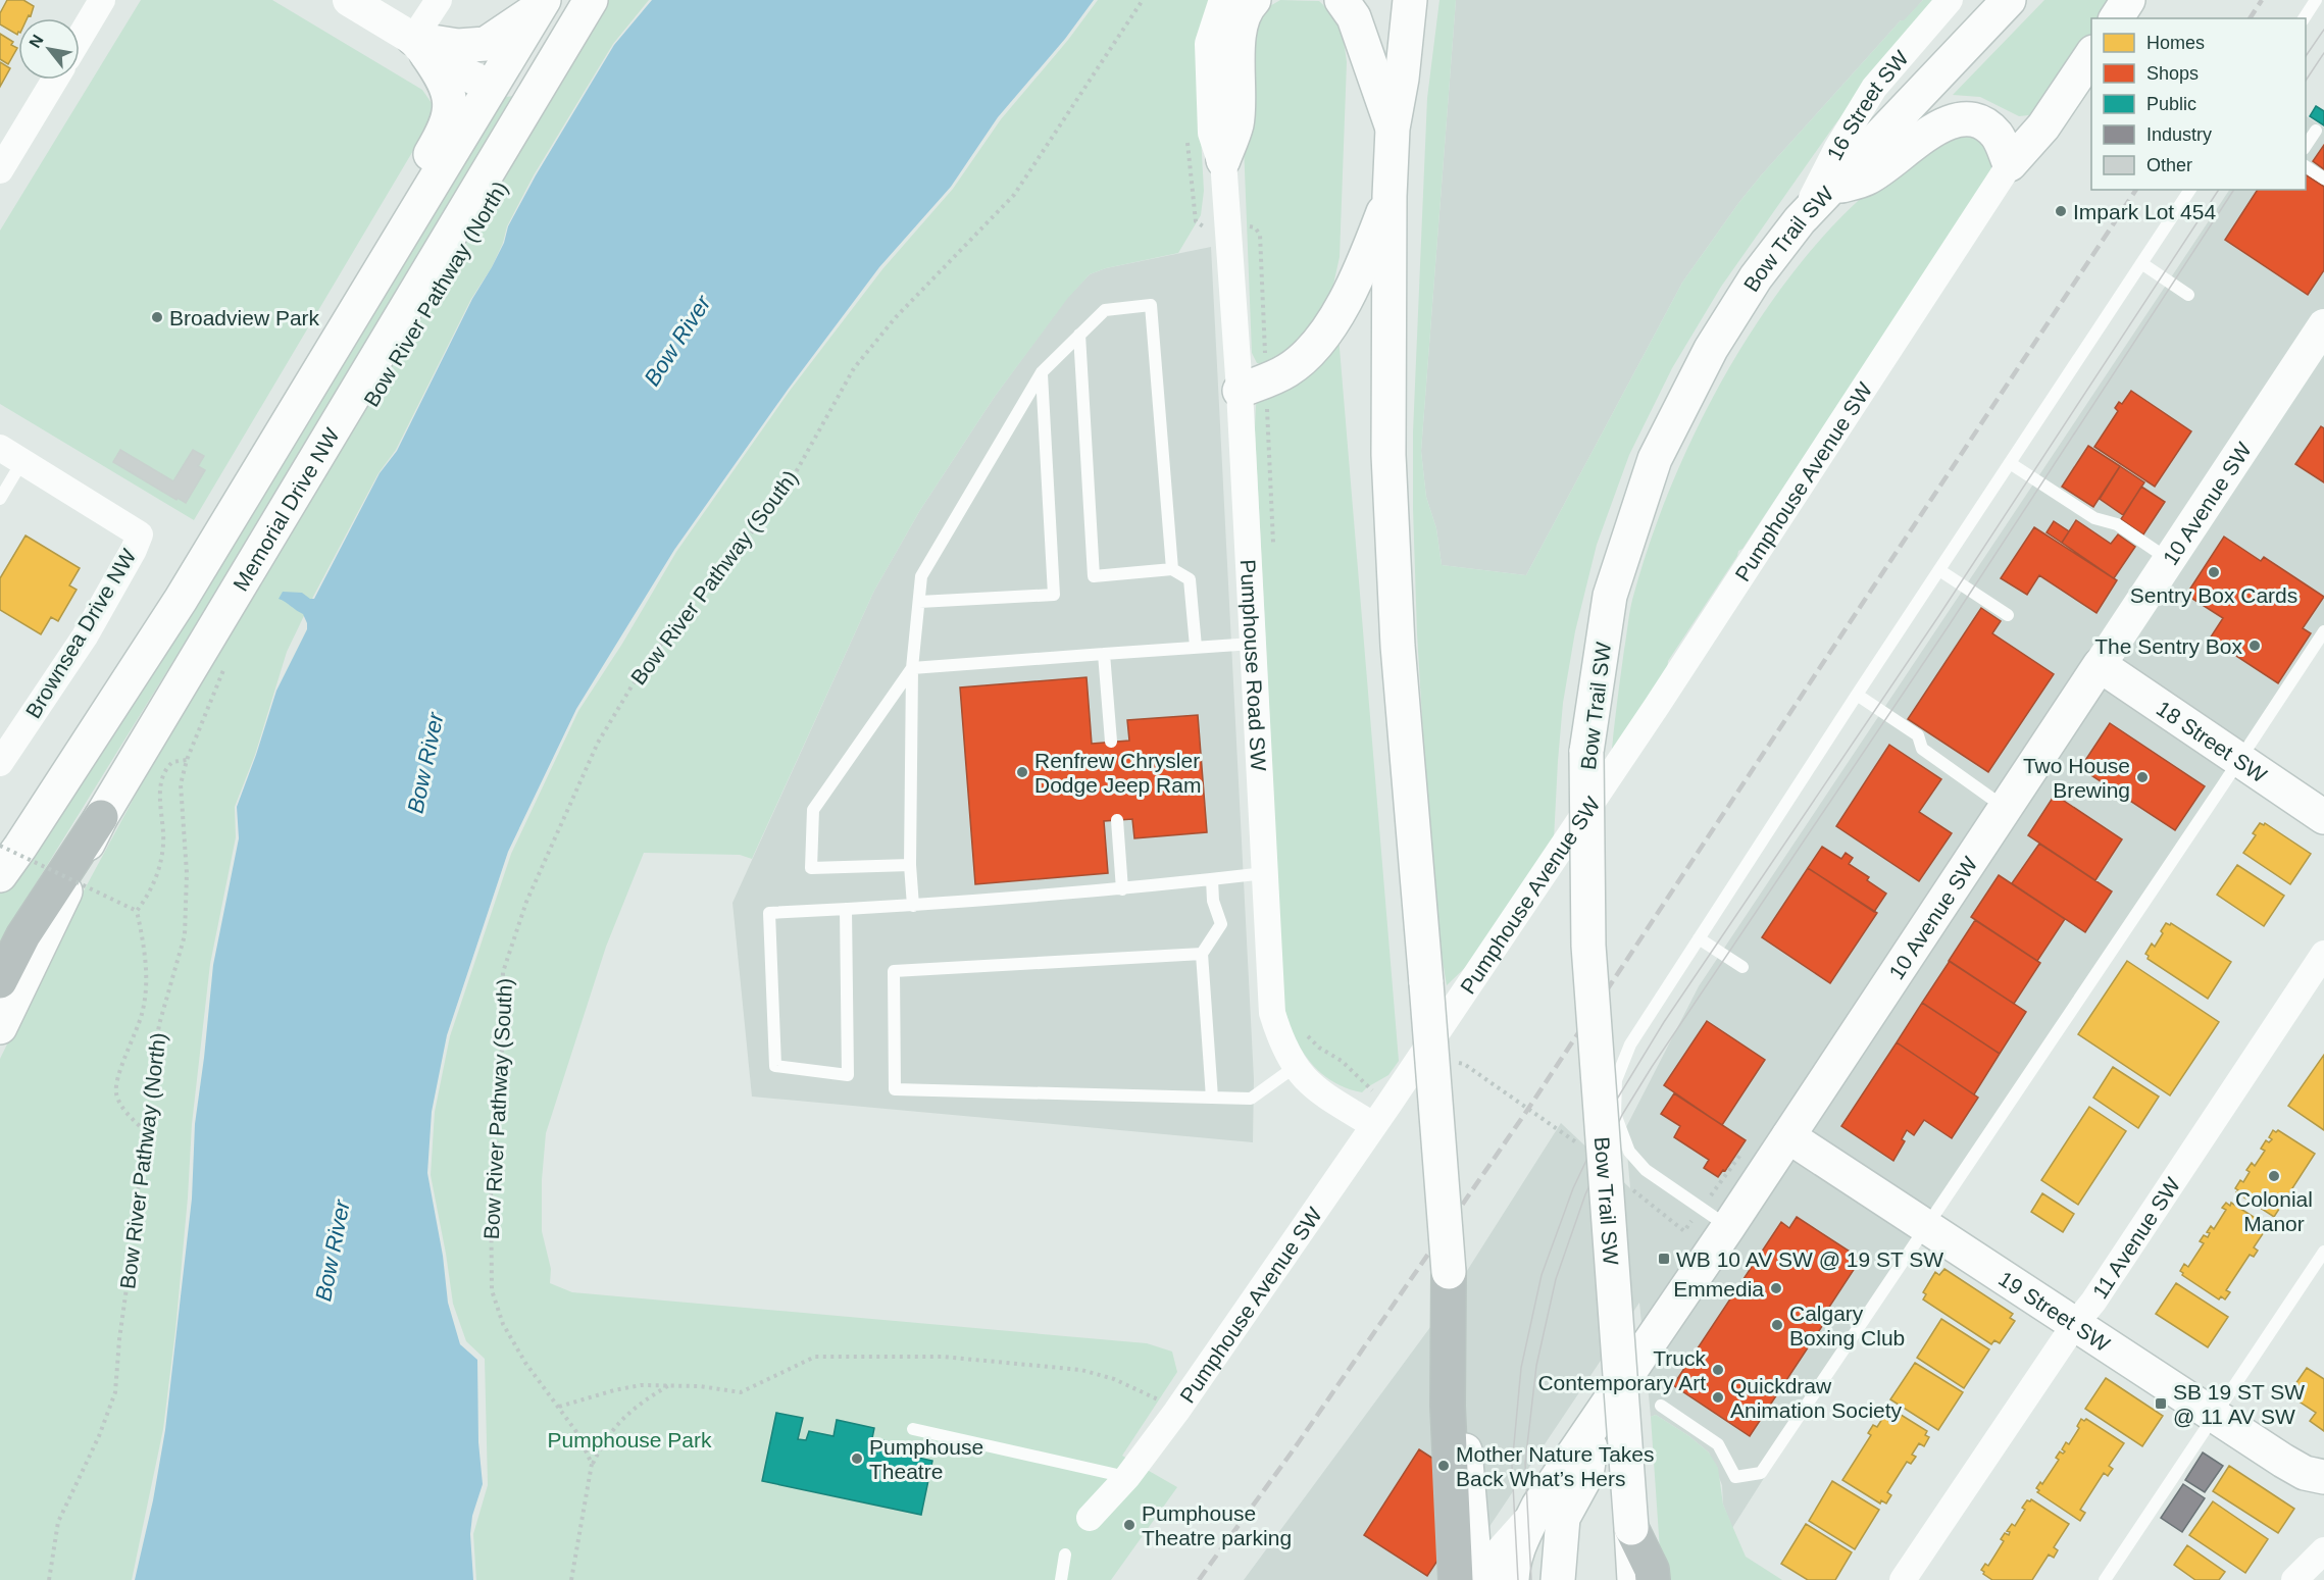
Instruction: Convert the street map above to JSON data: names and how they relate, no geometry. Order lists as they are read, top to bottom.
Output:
{
  "streets": {
    "main road": [
      "Bow Trail SW",
      "10 Avenue SW",
      "Memorial Drive NW",
      "18 Street SW",
      "19 Street SW"
    ],
    "street": [
      "16 Street SW",
      "Pumphouse Avenue SW",
      "Brownsea Drive NW",
      "Pumphouse Road SW",
      "11 Avenue SW"
    ],
    "path": ["Bow River Pathway (North)", "Bow River Pathway (South)"]
  },
  "crossings": [
    ["16 Street SW", "Bow Trail SW"],
    ["Pumphouse Avenue SW", "Pumphouse Road SW"],
    ["10 Avenue SW", "18 Street SW"],
    ["10 Avenue SW", "19 Street SW"],
    ["11 Avenue SW", "19 Street SW"]
  ],
  "water": ["Bow River"],
  "parks": ["Pumphouse Park"],
  "places": {
    "other": [
      "Impark Lot 454",
      "Broadview Park",
      "Sentry Box Cards",
      "The Sentry Box",
      "Renfrew Chrysler Dodge Jeep Ram",
      "Two House Brewing",
      "Colonial Manor",
      "Emmedia",
      "Calgary Boxing Club",
      "Truck Contemporary Art",
      "Quickdraw Animation Society",
      "Pumphouse Theatre",
      "Mother Nature Takes Back What’s Hers",
      "Pumphouse Theatre parking"
    ],
    "transit": ["WB 10 AV SW @ 19 ST SW", "SB 19 ST SW @ 11 AV SW"]
  },
  "legend": [
    "Homes",
    "Shops",
    "Public",
    "Industry",
    "Other"
  ],
  "north": "top left"
}
